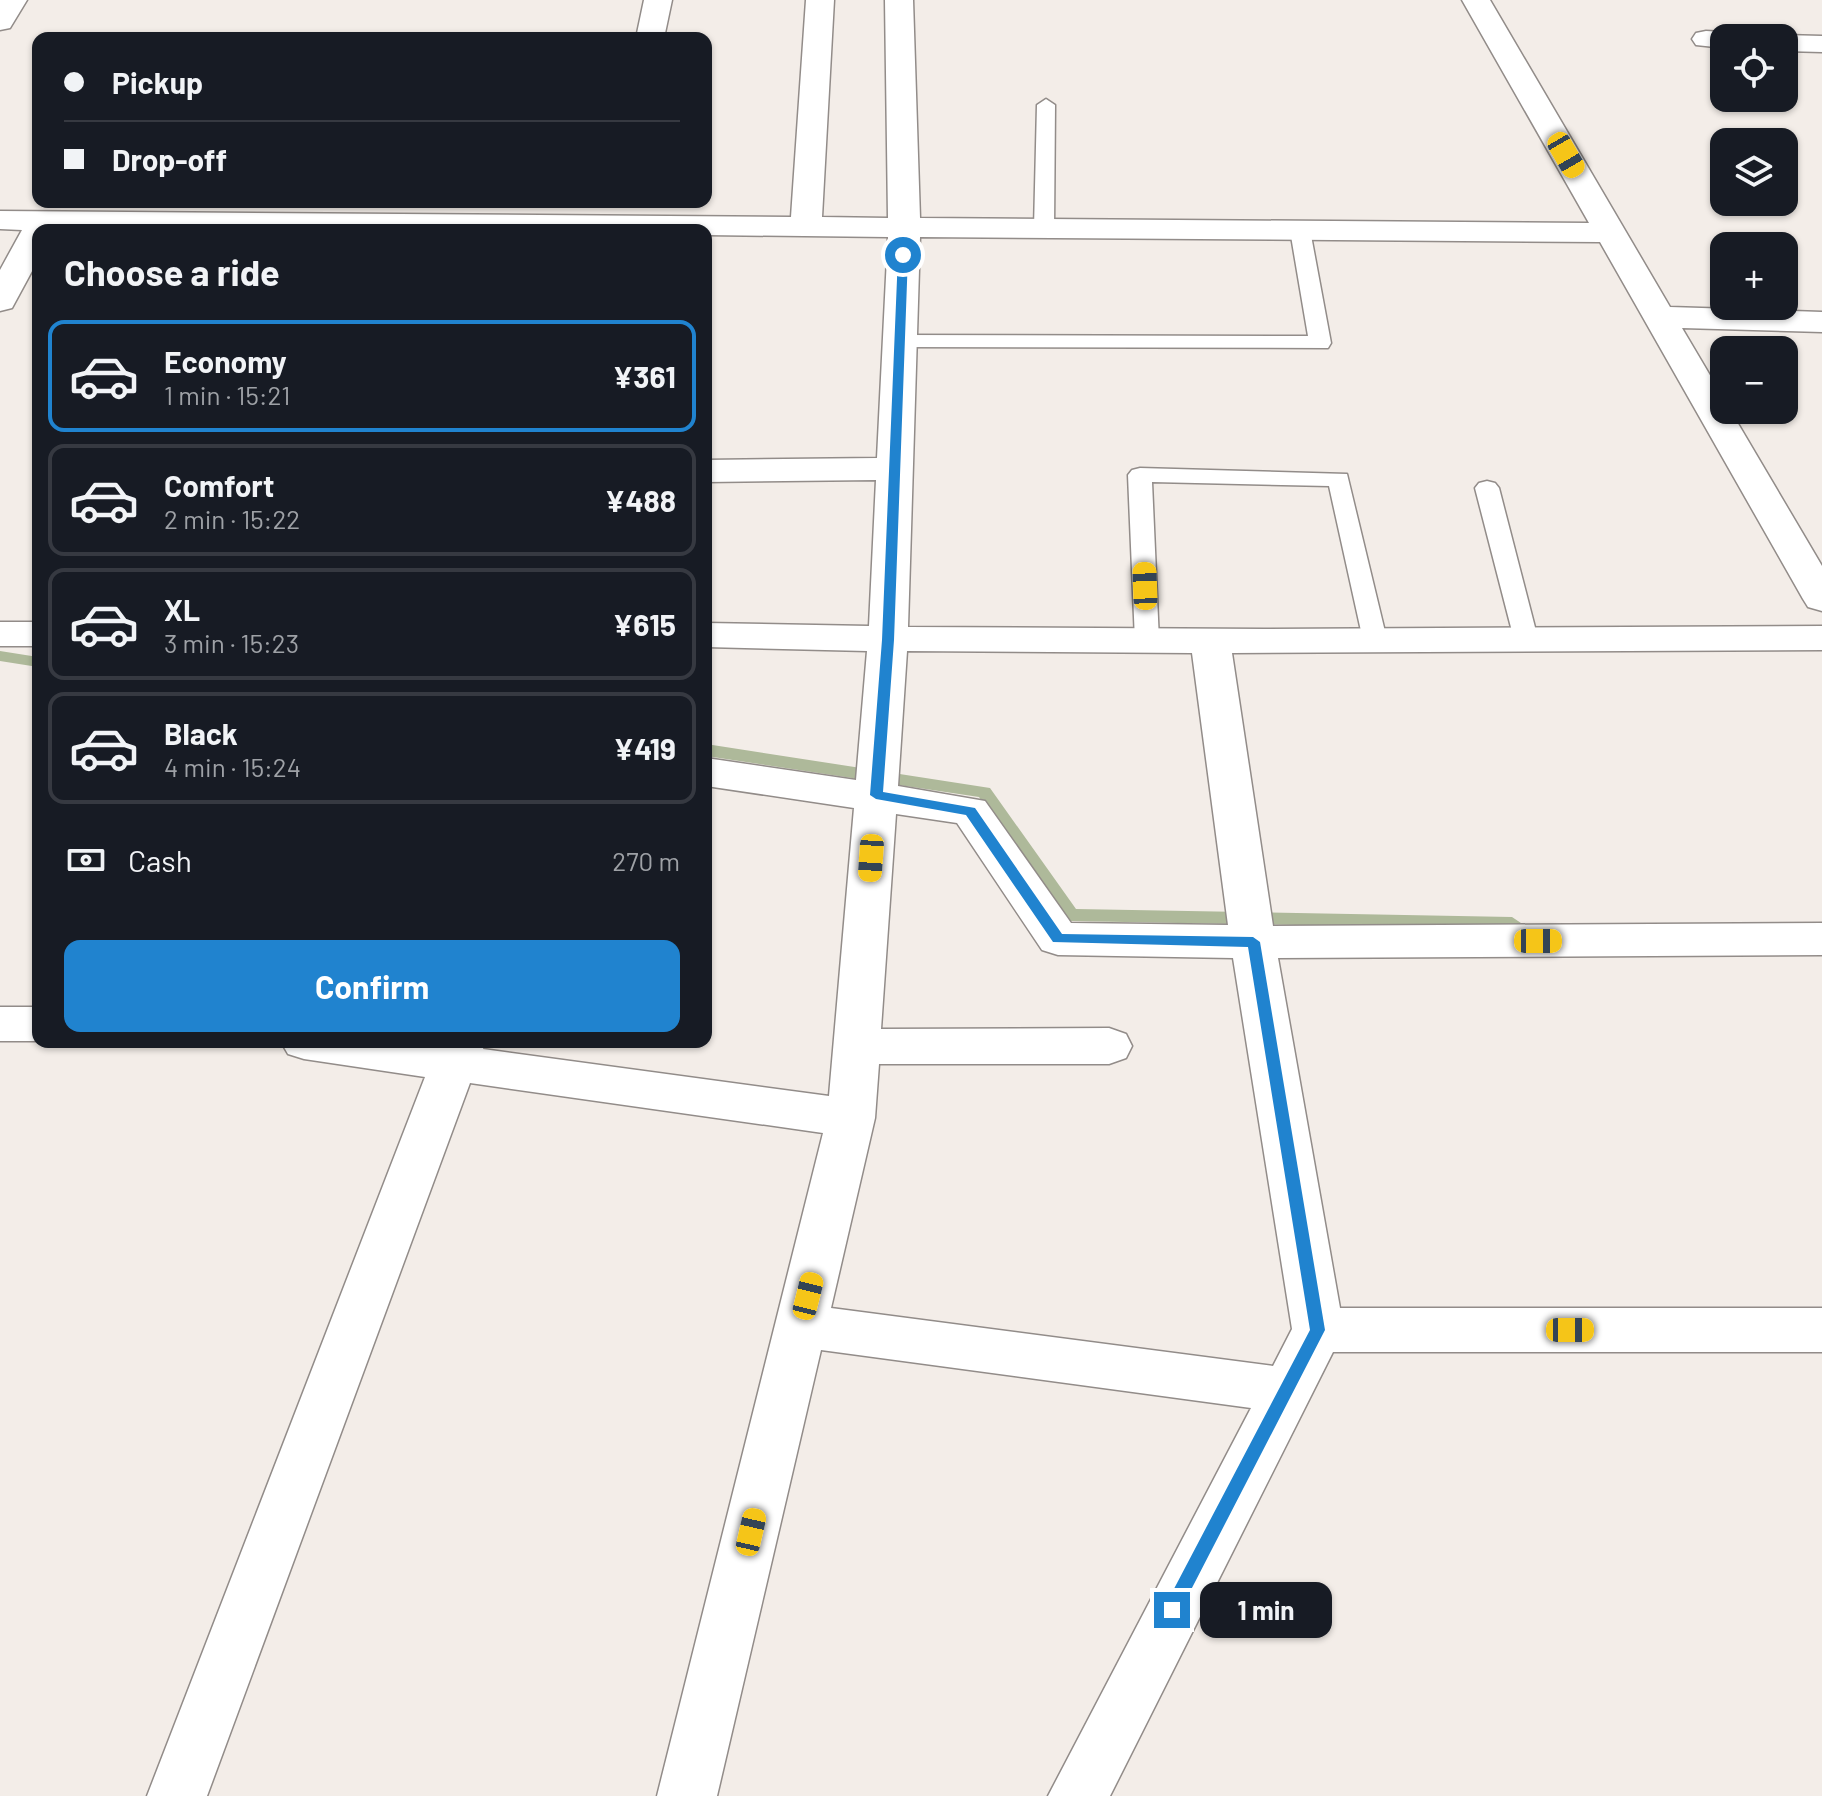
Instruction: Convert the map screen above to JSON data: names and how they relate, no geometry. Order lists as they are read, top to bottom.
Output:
{
  "page": {
    "map_buttons": ["+", "−"],
    "banner": ["Pickup", "Drop-off"],
    "heading": "Choose a ride",
    "list": [
      {
        "name": "Economy",
        "note": "1 min · 15:21",
        "value": "¥361"
      },
      {
        "name": "Comfort",
        "note": "2 min · 15:22",
        "value": "¥488"
      },
      {
        "name": "XL",
        "note": "3 min · 15:23",
        "value": "¥615"
      },
      {
        "name": "Black",
        "note": "4 min · 15:24",
        "value": "¥419"
      }
    ],
    "pay": ["Cash", "270 m"],
    "buttons": "Confirm",
    "bubble": "1 min"
  }
}
